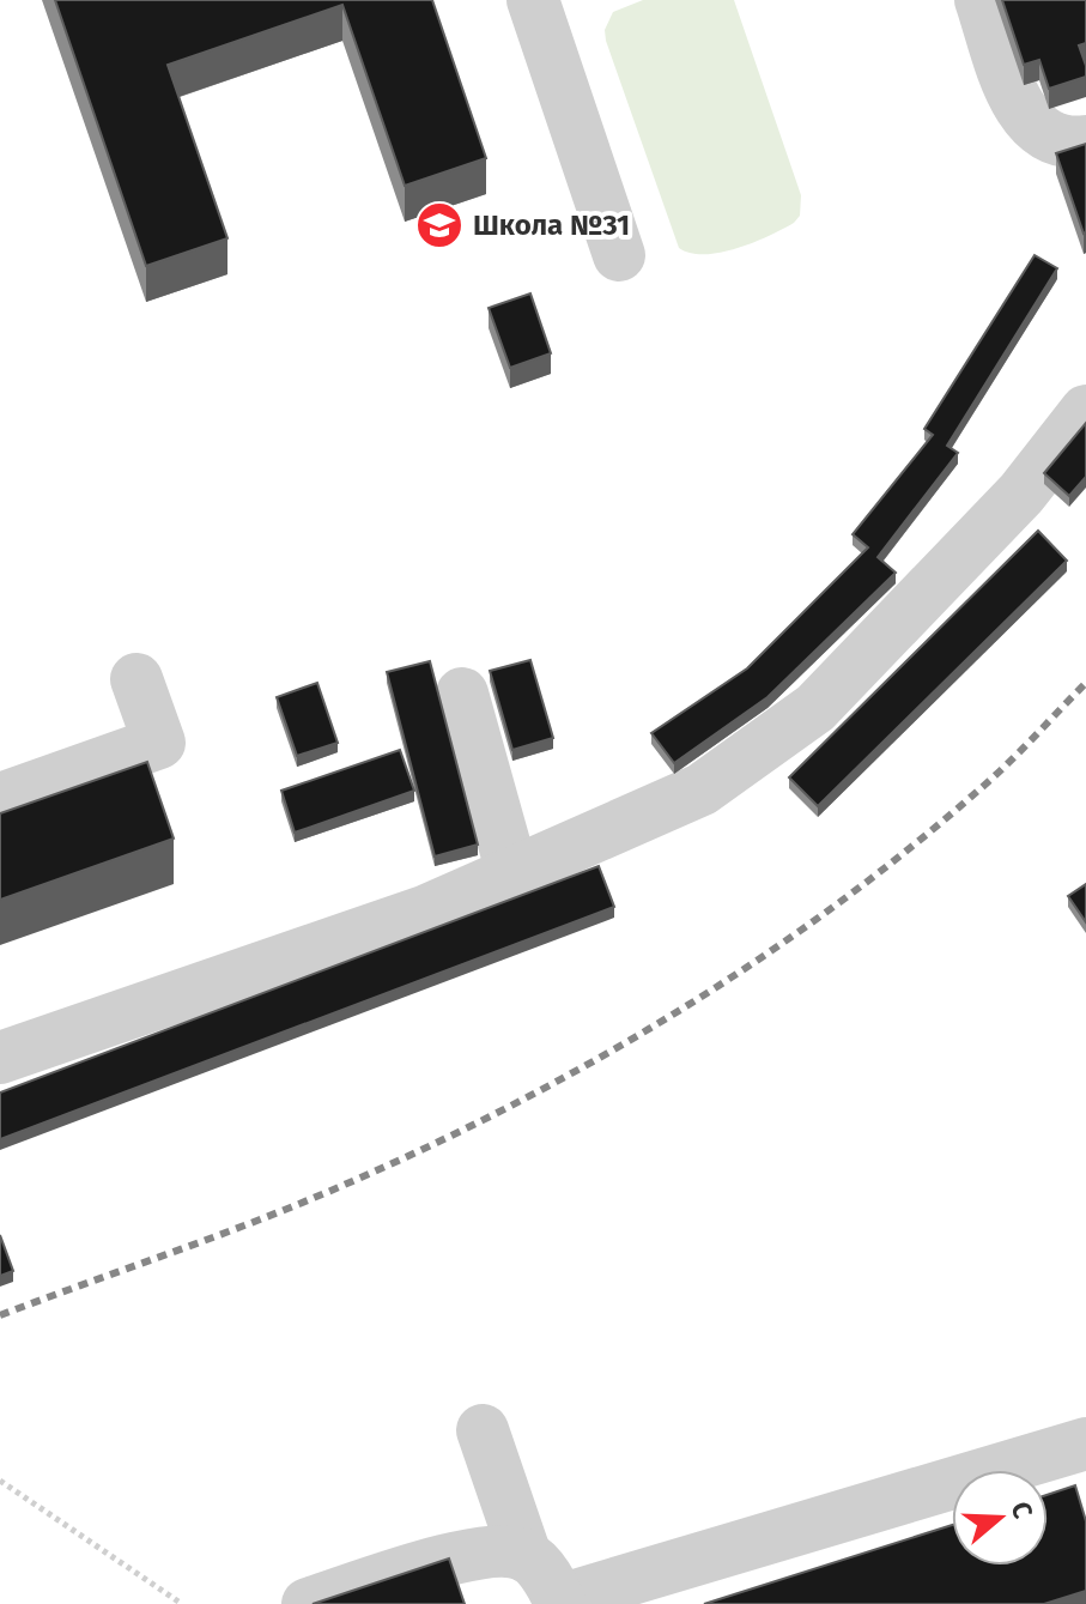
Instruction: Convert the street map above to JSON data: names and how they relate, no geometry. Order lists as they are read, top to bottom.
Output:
{
  "places": {
    "school or university": ["Школа №31"]
  },
  "north": "right"
}
